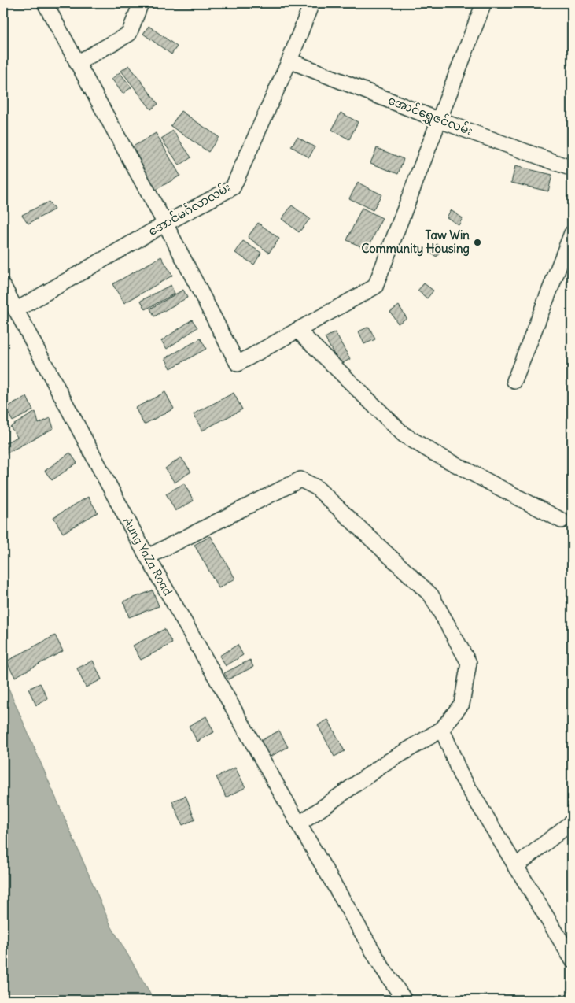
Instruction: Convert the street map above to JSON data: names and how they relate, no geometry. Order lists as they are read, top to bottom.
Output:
{
  "streets": {
    "street": ["အောင်ရွှေဇင်လမ်း", "အောင်မင်္ဂလာလမ်း", "Aung YaZa Road"]
  },
  "crossings": [
    ["အောင်ရွှေဇင်လမ်း", "အောင်မင်္ဂလာလမ်း"],
    ["အောင်မင်္ဂလာလမ်း", "Aung YaZa Road"]
  ],
  "places": ["Taw Win Community Housing"]
}
